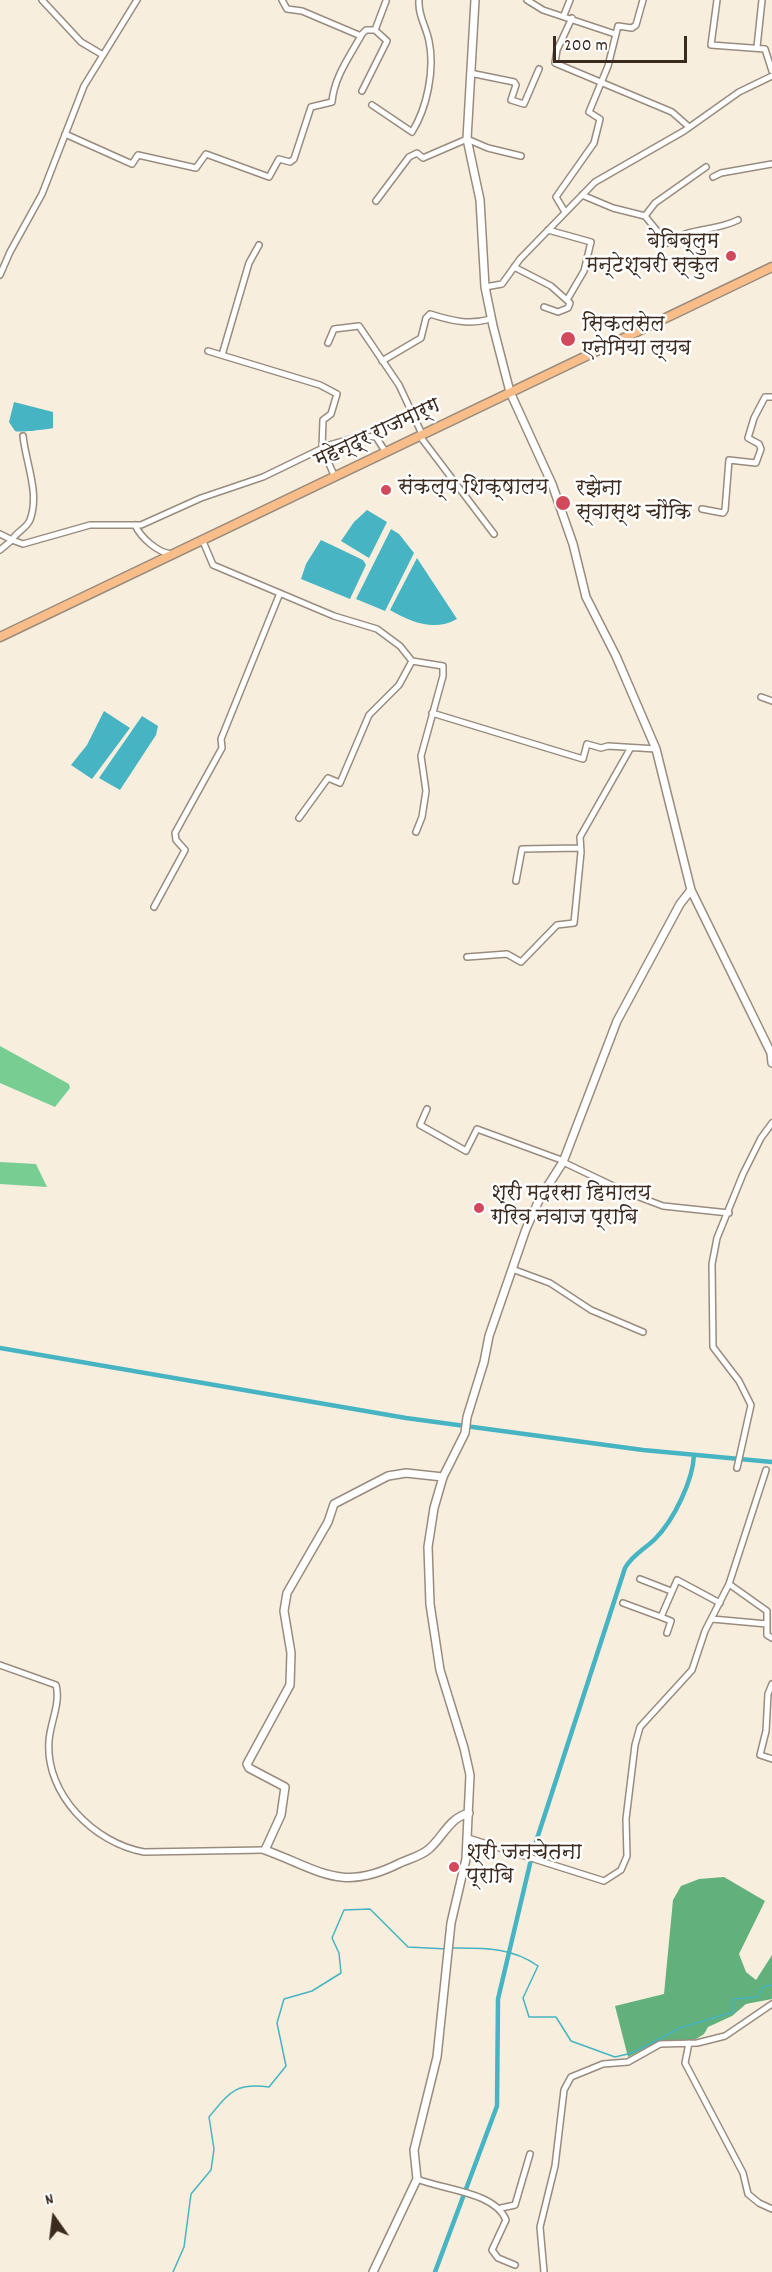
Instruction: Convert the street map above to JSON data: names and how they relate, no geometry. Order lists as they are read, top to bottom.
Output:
{
  "streets": {
    "highway": ["महेन्द्र राजमार्ग"]
  },
  "places": [
    "बेबिब्लुम मन्टेश्वरी स्कुल",
    "सिकलसेल एनेमिया ल्यब",
    "संकल्प शिक्षालय",
    "रझेना स्वास्थ चौकि",
    "श्री मदरसा हिमालय गरिव नवाज प्राबि",
    "श्री जनचेतना प्राबि"
  ],
  "scale_bar": "200 m",
  "north": "top"
}
